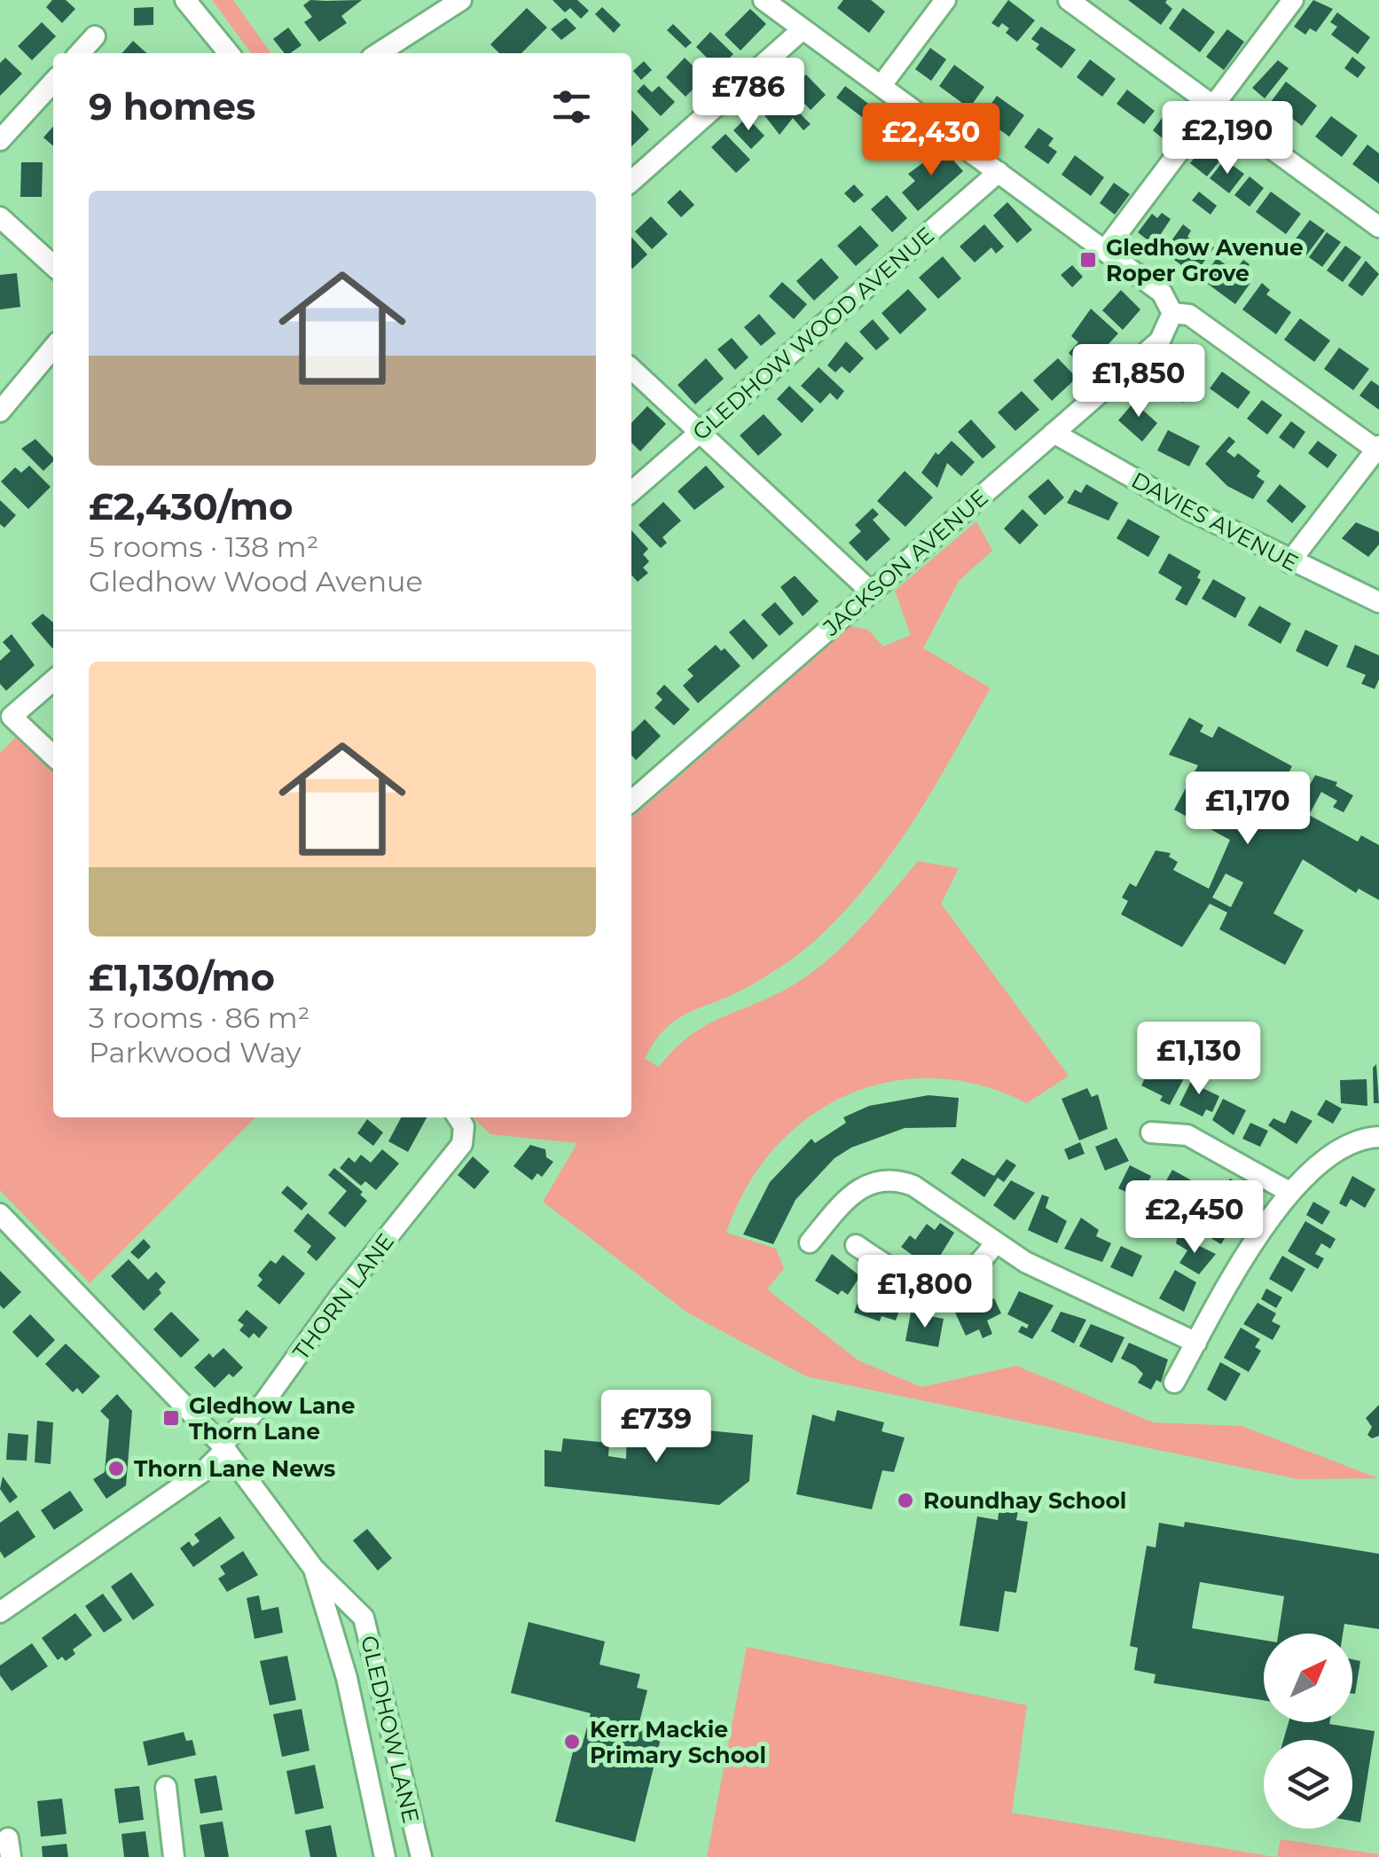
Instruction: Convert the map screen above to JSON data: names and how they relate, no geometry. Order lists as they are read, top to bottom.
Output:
{
  "streets": {
    "street": [
      "GLEDHOW WOOD AVENUE",
      "DAVIES AVENUE",
      "JACKSON AVENUE",
      "THORN LANE",
      "GLEDHOW LANE"
    ]
  },
  "crossings": [
    ["DAVIES AVENUE", "JACKSON AVENUE"],
    ["THORN LANE", "GLEDHOW LANE"]
  ],
  "places": {
    "transit": ["Gledhow Avenue Roper Grove", "Gledhow Lane Thorn Lane"],
    "other": ["Thorn Lane News", "Roundhay School", "Kerr Mackie Primary School"]
  },
  "north": "top right",
  "page": {
    "heading": "9 homes",
    "price": [
      "£786",
      "£2,190",
      "£2,430",
      "£1,850",
      "£1,170",
      "£1,130",
      "£2,450",
      "£1,800",
      "£739"
    ],
    "list": [
      {
        "name": "£2,430/mo",
        "note": "5 rooms · 138 m² · Gledhow Wood Avenue"
      },
      {
        "name": "£1,130/mo",
        "note": "3 rooms · 86 m² · Parkwood Way"
      }
    ]
  }
}
